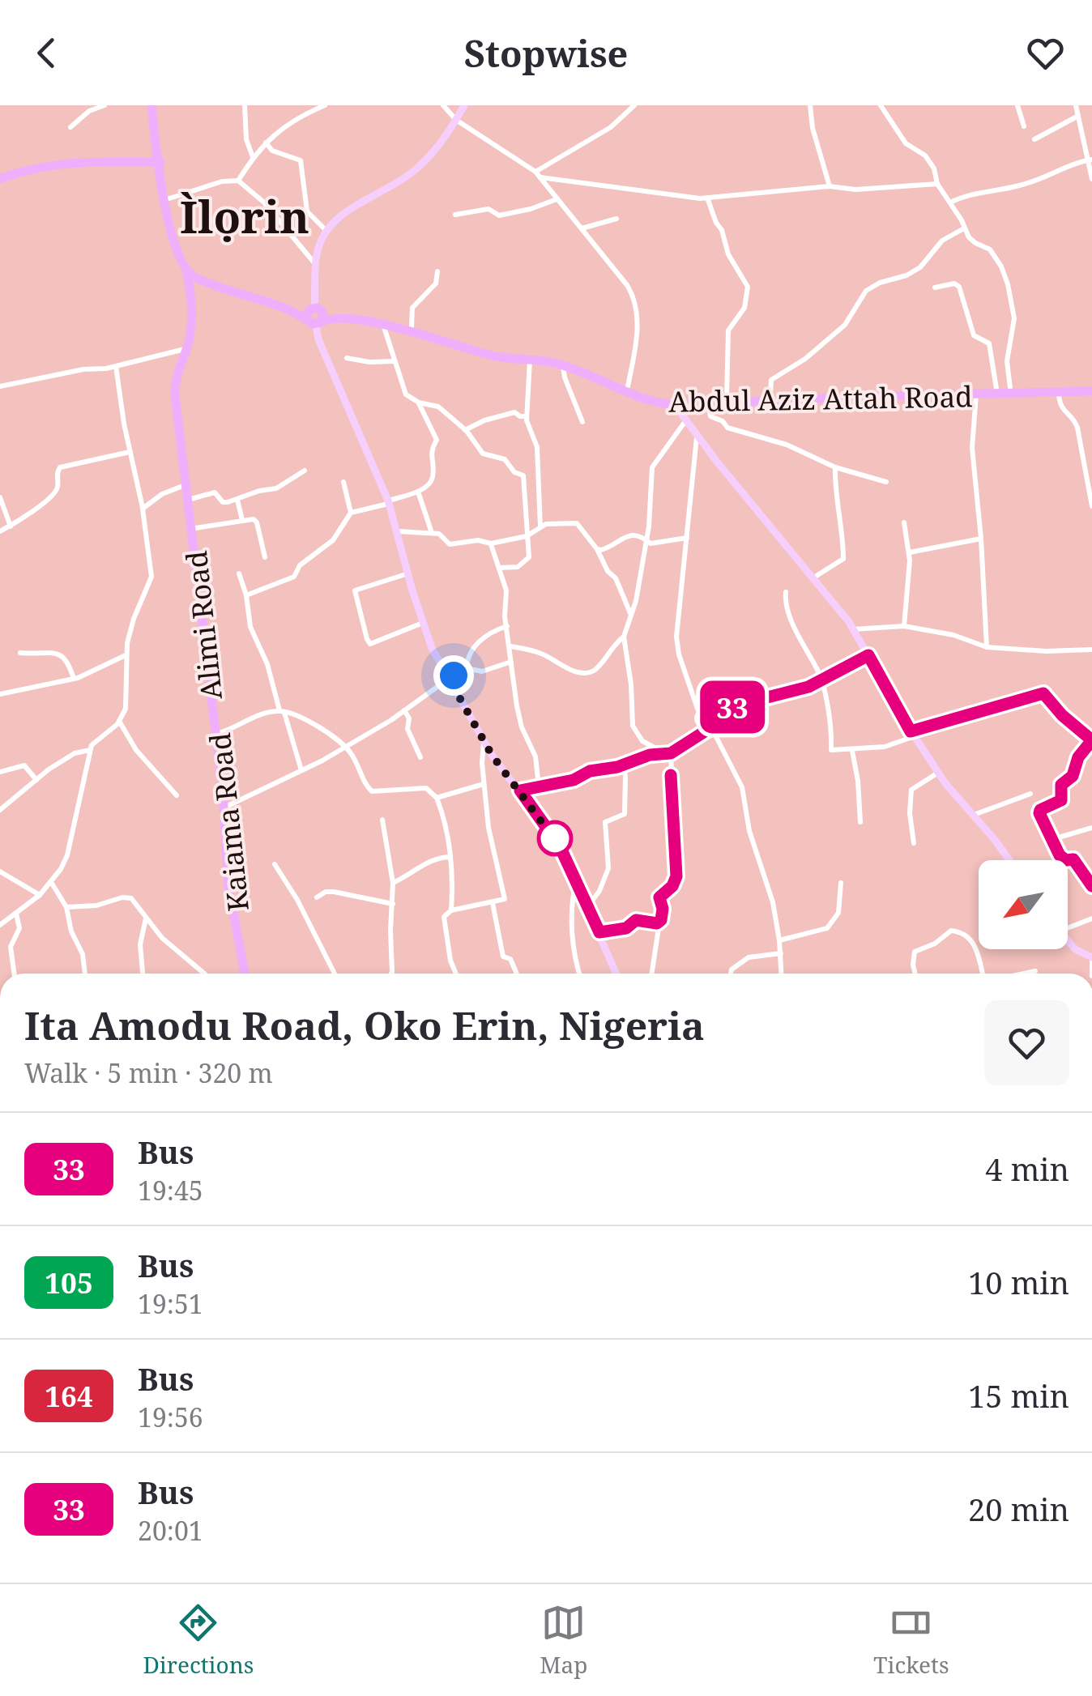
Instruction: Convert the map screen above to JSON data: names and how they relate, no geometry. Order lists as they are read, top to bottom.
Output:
{
  "streets": {
    "highway": ["Abdul Aziz Attah Road", "Alimi Road", "Kaiama Road"]
  },
  "crossings": [
    ["Alimi Road", "Kaiama Road"]
  ],
  "districts": ["Ìlọrin"],
  "lines": ["bus line 33"],
  "north": "bottom left",
  "page": {
    "header": "Stopwise",
    "on_map": "33",
    "heading": ["Ita Amodu Road, Oko Erin, Nigeria", "Walk · 5 min · 320 m"],
    "list": [
      {
        "mark": "33",
        "name": "Bus",
        "note": "19:45",
        "value": "4 min"
      },
      {
        "mark": "105",
        "name": "Bus",
        "note": "19:51",
        "value": "10 min"
      },
      {
        "mark": "164",
        "name": "Bus",
        "note": "19:56",
        "value": "15 min"
      },
      {
        "mark": "33",
        "name": "Bus",
        "note": "20:01",
        "value": "20 min"
      }
    ],
    "tabs": ["Directions", "Map", "Tickets"]
  }
}
